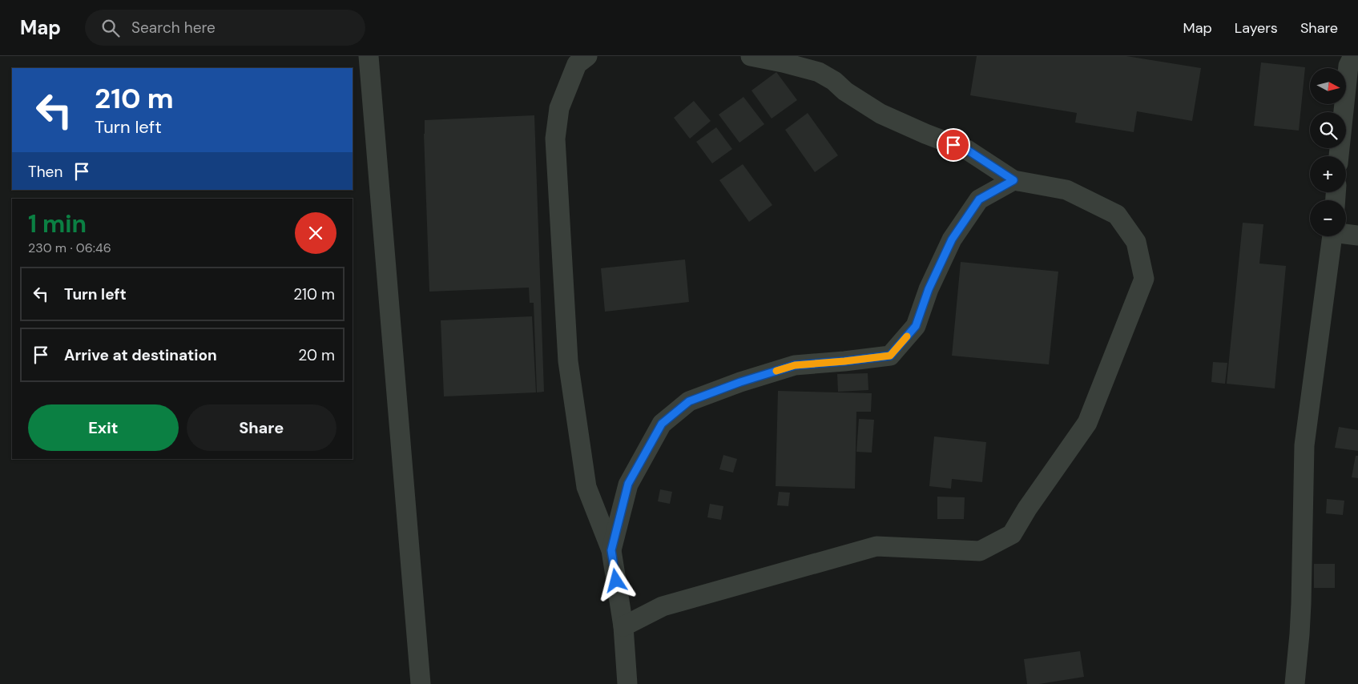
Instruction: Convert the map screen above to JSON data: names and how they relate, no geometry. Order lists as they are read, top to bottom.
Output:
{
  "north": "right",
  "page": {
    "header": "Map",
    "search": "Search here",
    "nav": ["Map", "Layers", "Share"],
    "map_buttons": ["+", "−"],
    "turn": ["210 m", "Turn left"],
    "then": "Then",
    "heading": ["1 min", "230 m · 06:46"],
    "list": [
      {
        "name": "Turn left",
        "value": "210 m"
      },
      {
        "name": "Arrive at destination",
        "value": "20 m"
      }
    ],
    "buttons": ["Exit", "Share"]
  }
}
